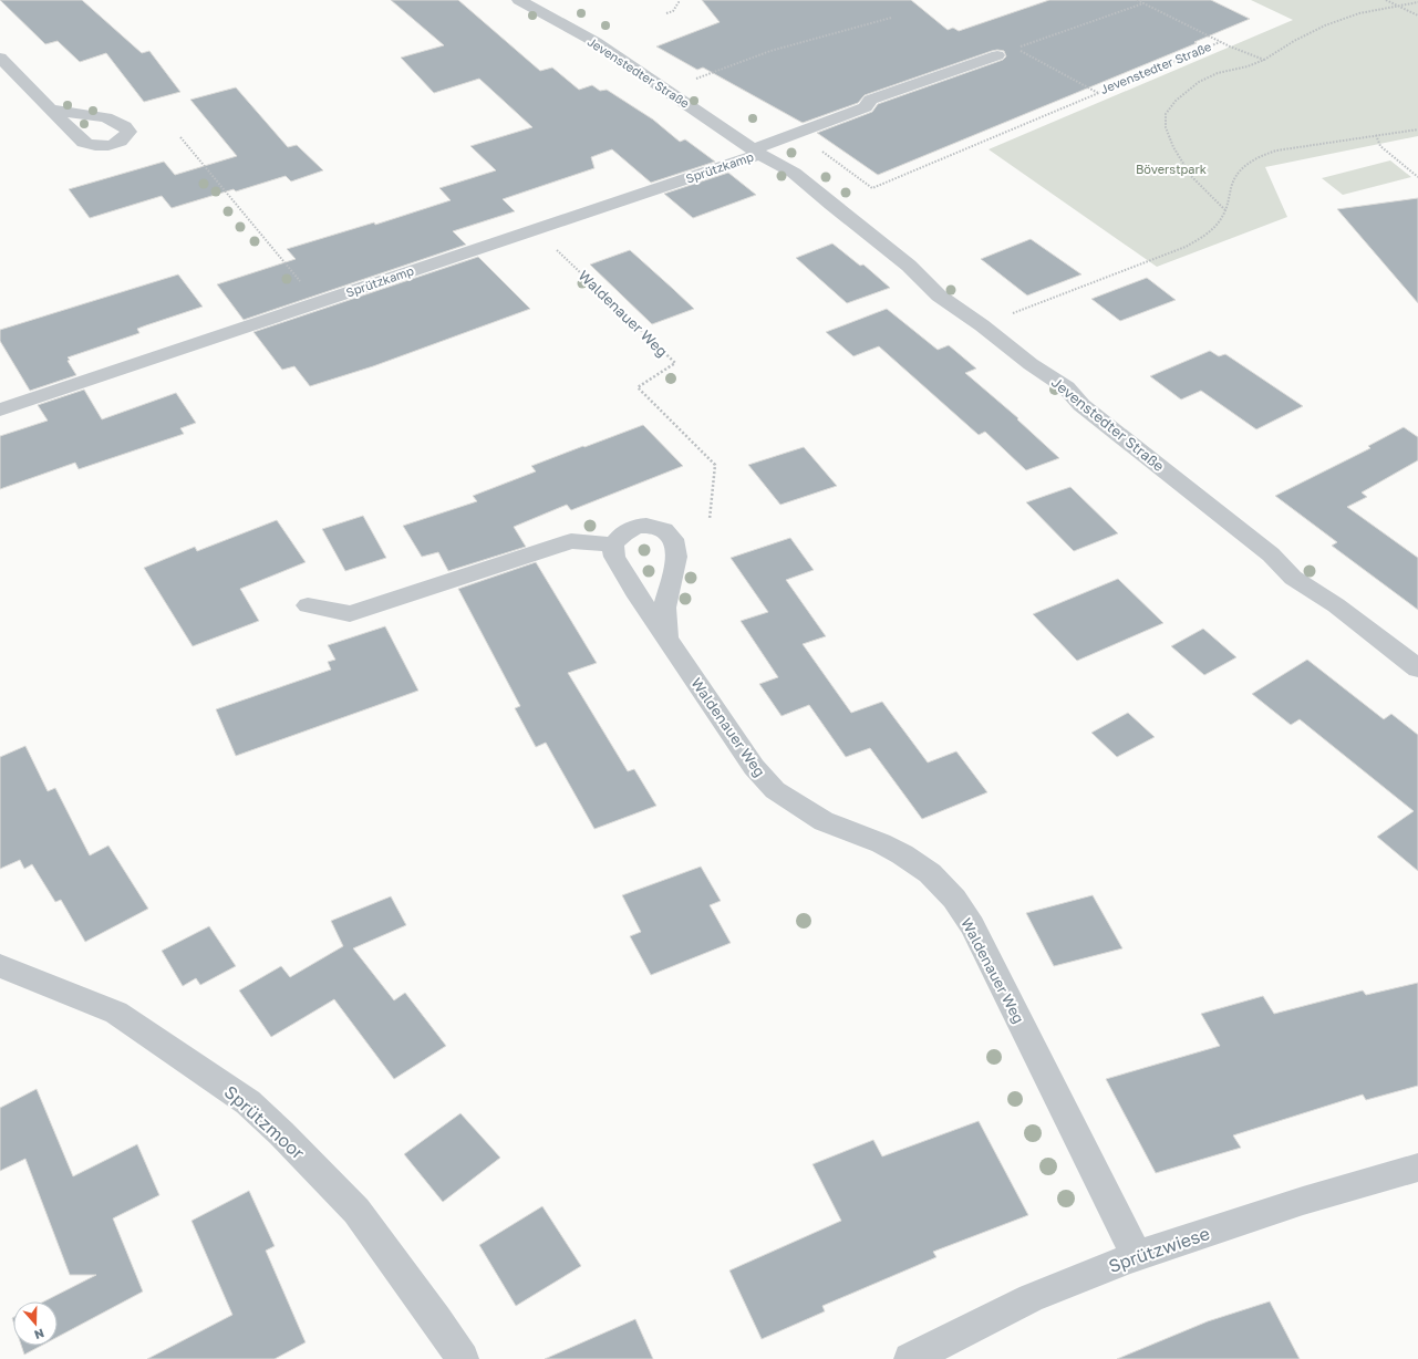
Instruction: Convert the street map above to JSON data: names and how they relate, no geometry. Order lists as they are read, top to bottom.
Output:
{
  "streets": {
    "street": [
      "Jevenstedter Straße",
      "Sprützkamp",
      "Waldenauer Weg",
      "Sprützmoor",
      "Sprützwiese"
    ]
  },
  "crossings": [
    ["Jevenstedter Straße", "Sprützkamp"],
    ["Sprützkamp", "Waldenauer Weg"],
    ["Waldenauer Weg", "Sprützwiese"]
  ],
  "parks": ["Böverstpark"],
  "north": "bottom"
}
